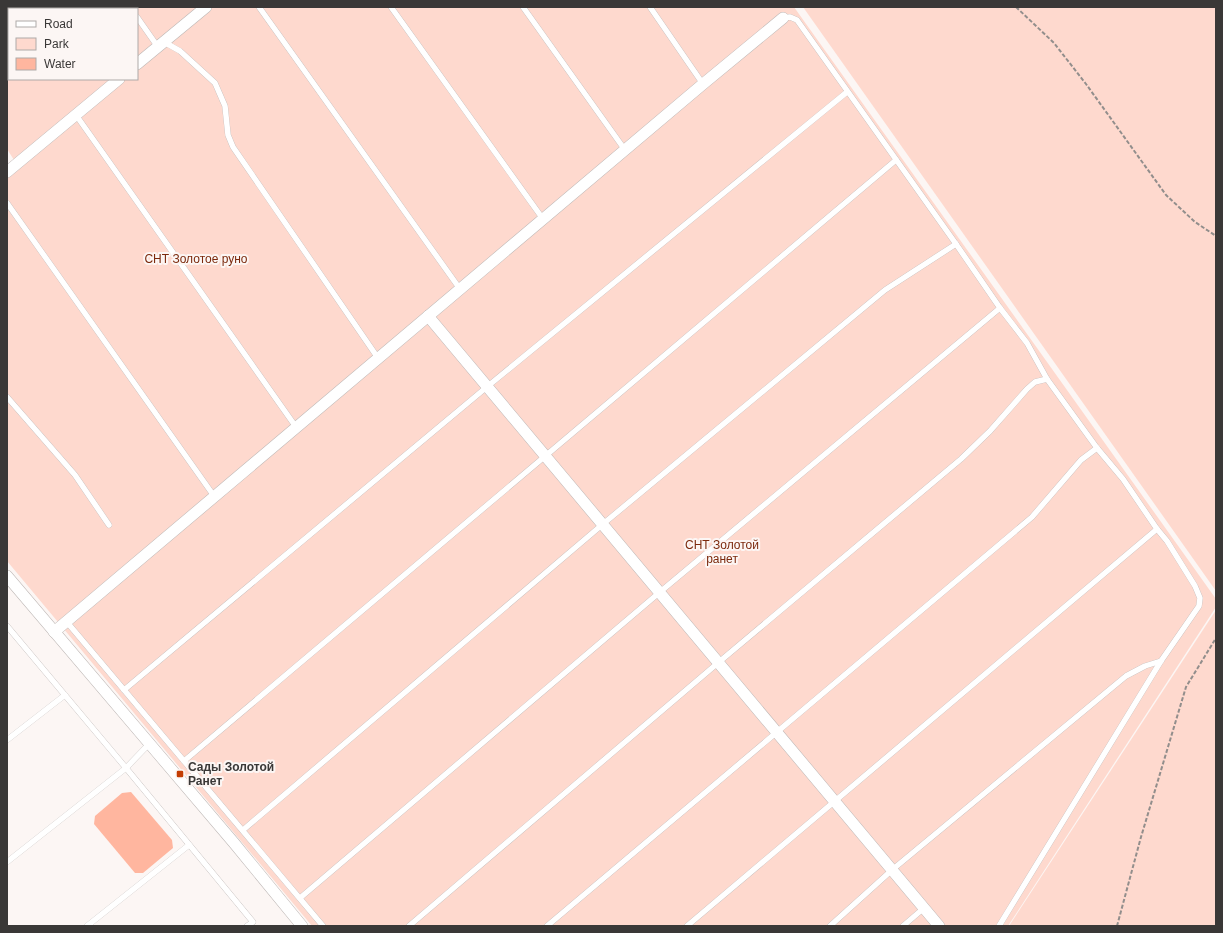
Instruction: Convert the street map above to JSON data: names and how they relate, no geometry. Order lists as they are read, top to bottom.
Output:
{
  "parks": ["СНТ Золотое руно", "СНТ Золотой ранет"],
  "places": {
    "transit": ["Сады Золотой Ранет"]
  },
  "legend": ["Road", "Park", "Water"]
}
